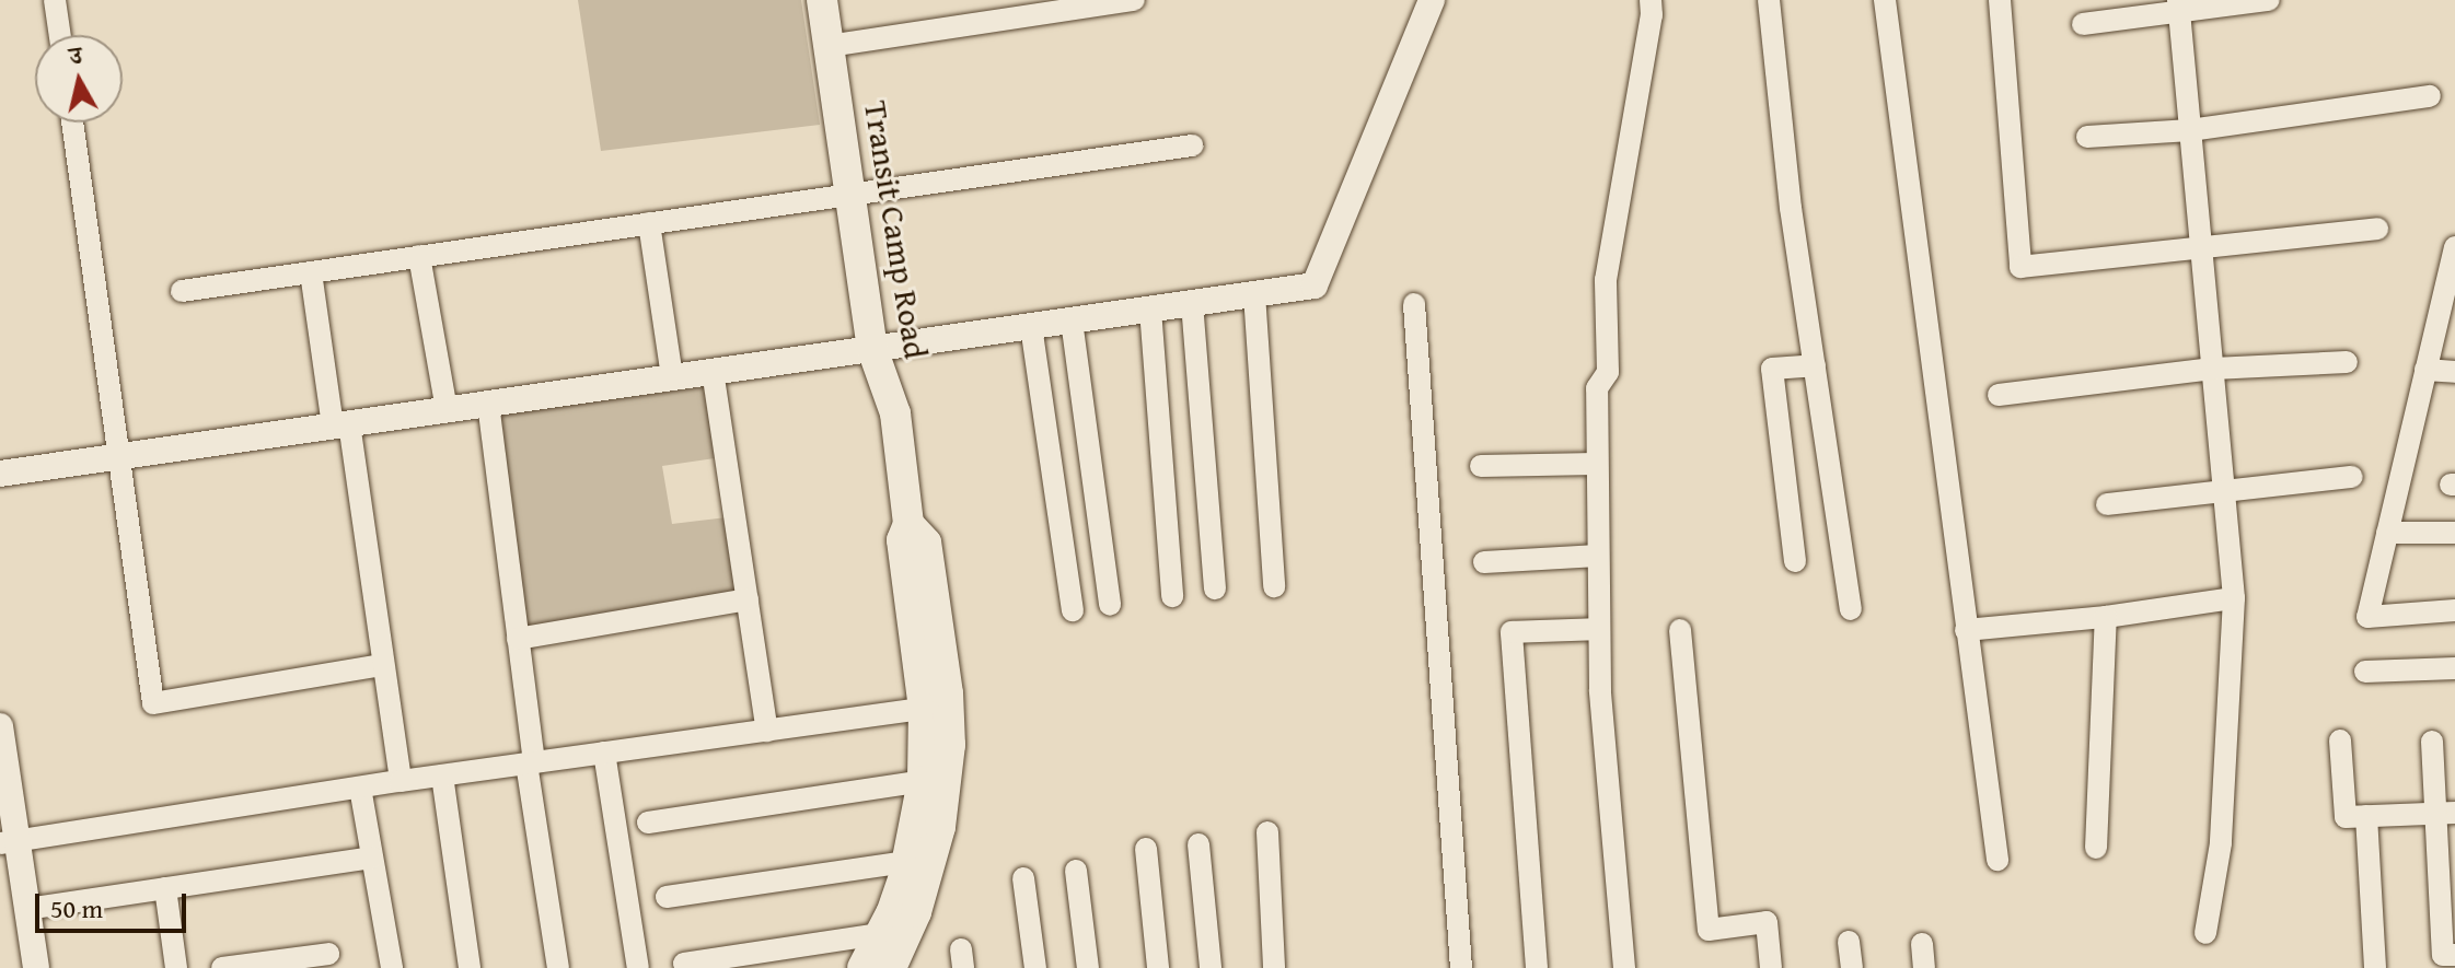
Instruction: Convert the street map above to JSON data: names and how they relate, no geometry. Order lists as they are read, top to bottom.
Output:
{
  "streets": {
    "main road": ["Transit Camp Road"]
  },
  "scale_bar": "50 m",
  "north": "top"
}
